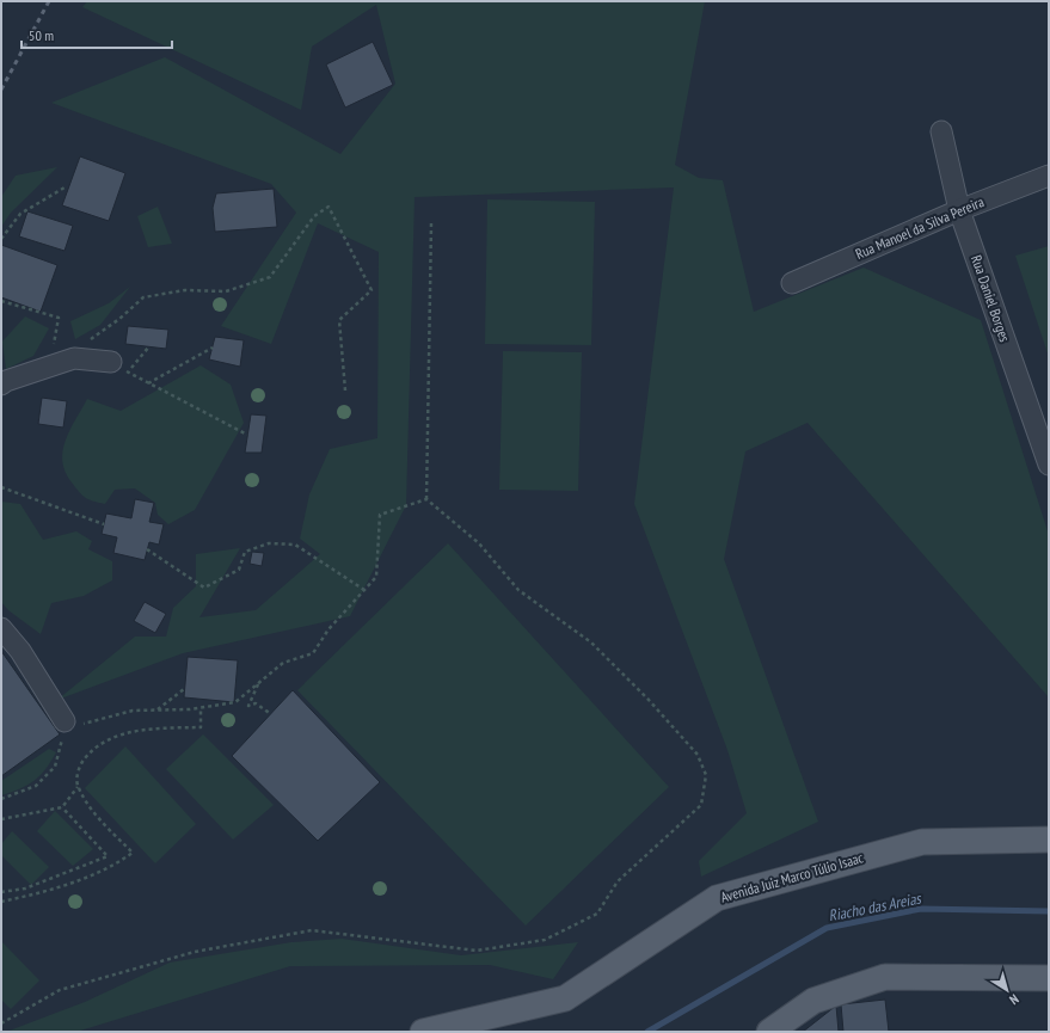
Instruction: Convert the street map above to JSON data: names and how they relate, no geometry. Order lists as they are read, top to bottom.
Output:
{
  "streets": {
    "main road": ["Avenida Juiz Marco Túlio Isaac"],
    "street": ["Rua Manoel da Silva Pereira", "Rua Daniel Borges"]
  },
  "crossings": [
    ["Rua Manoel da Silva Pereira", "Rua Daniel Borges"]
  ],
  "water": ["Riacho das Areias"],
  "scale_bar": "50 m",
  "north": "bottom right"
}
